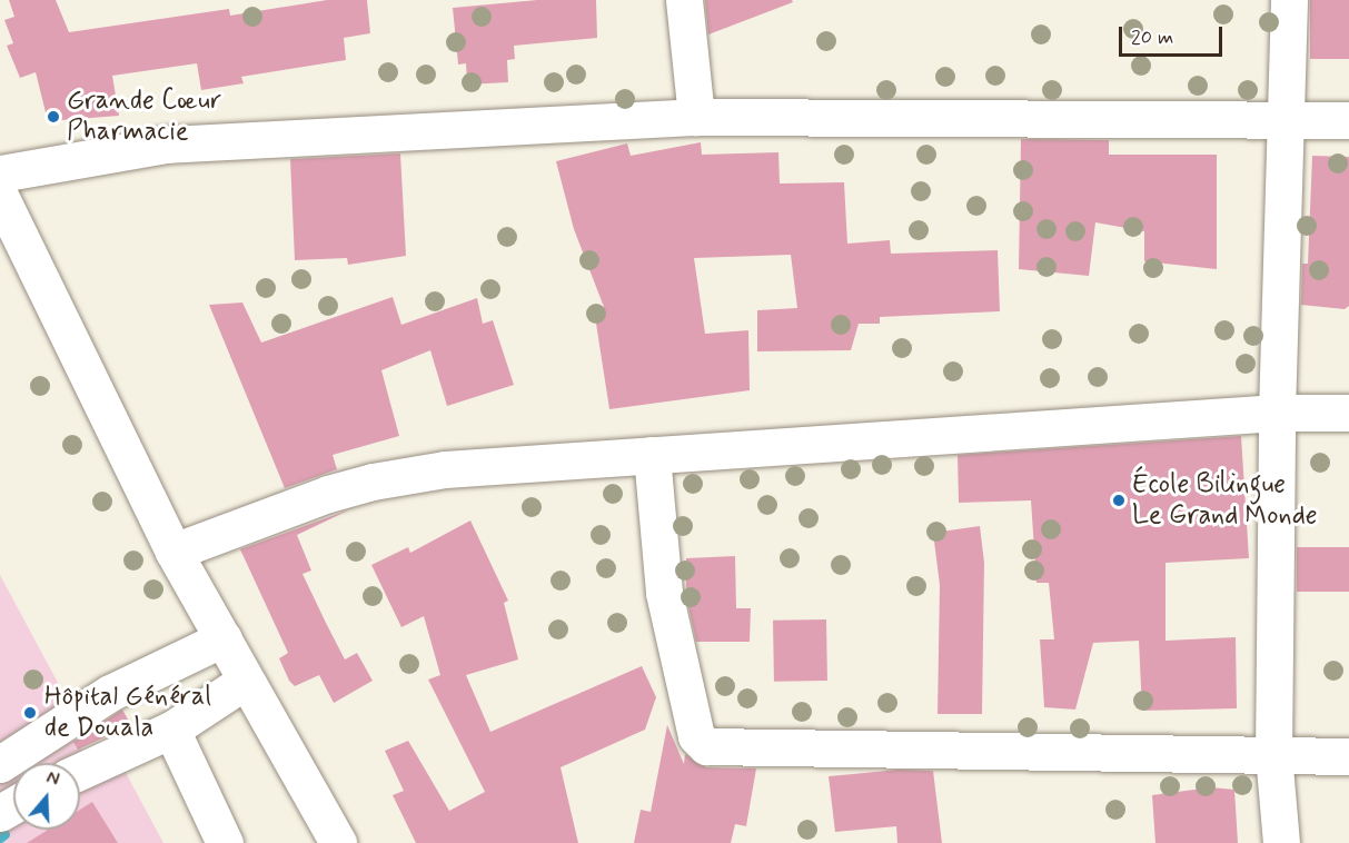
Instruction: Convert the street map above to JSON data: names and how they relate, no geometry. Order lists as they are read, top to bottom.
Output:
{
  "places": ["Grande Cœur Pharmacie", "École Bilingue Le Grand Monde", "Hôpital Général de Douala"],
  "scale_bar": "20 m",
  "north": "top"
}
